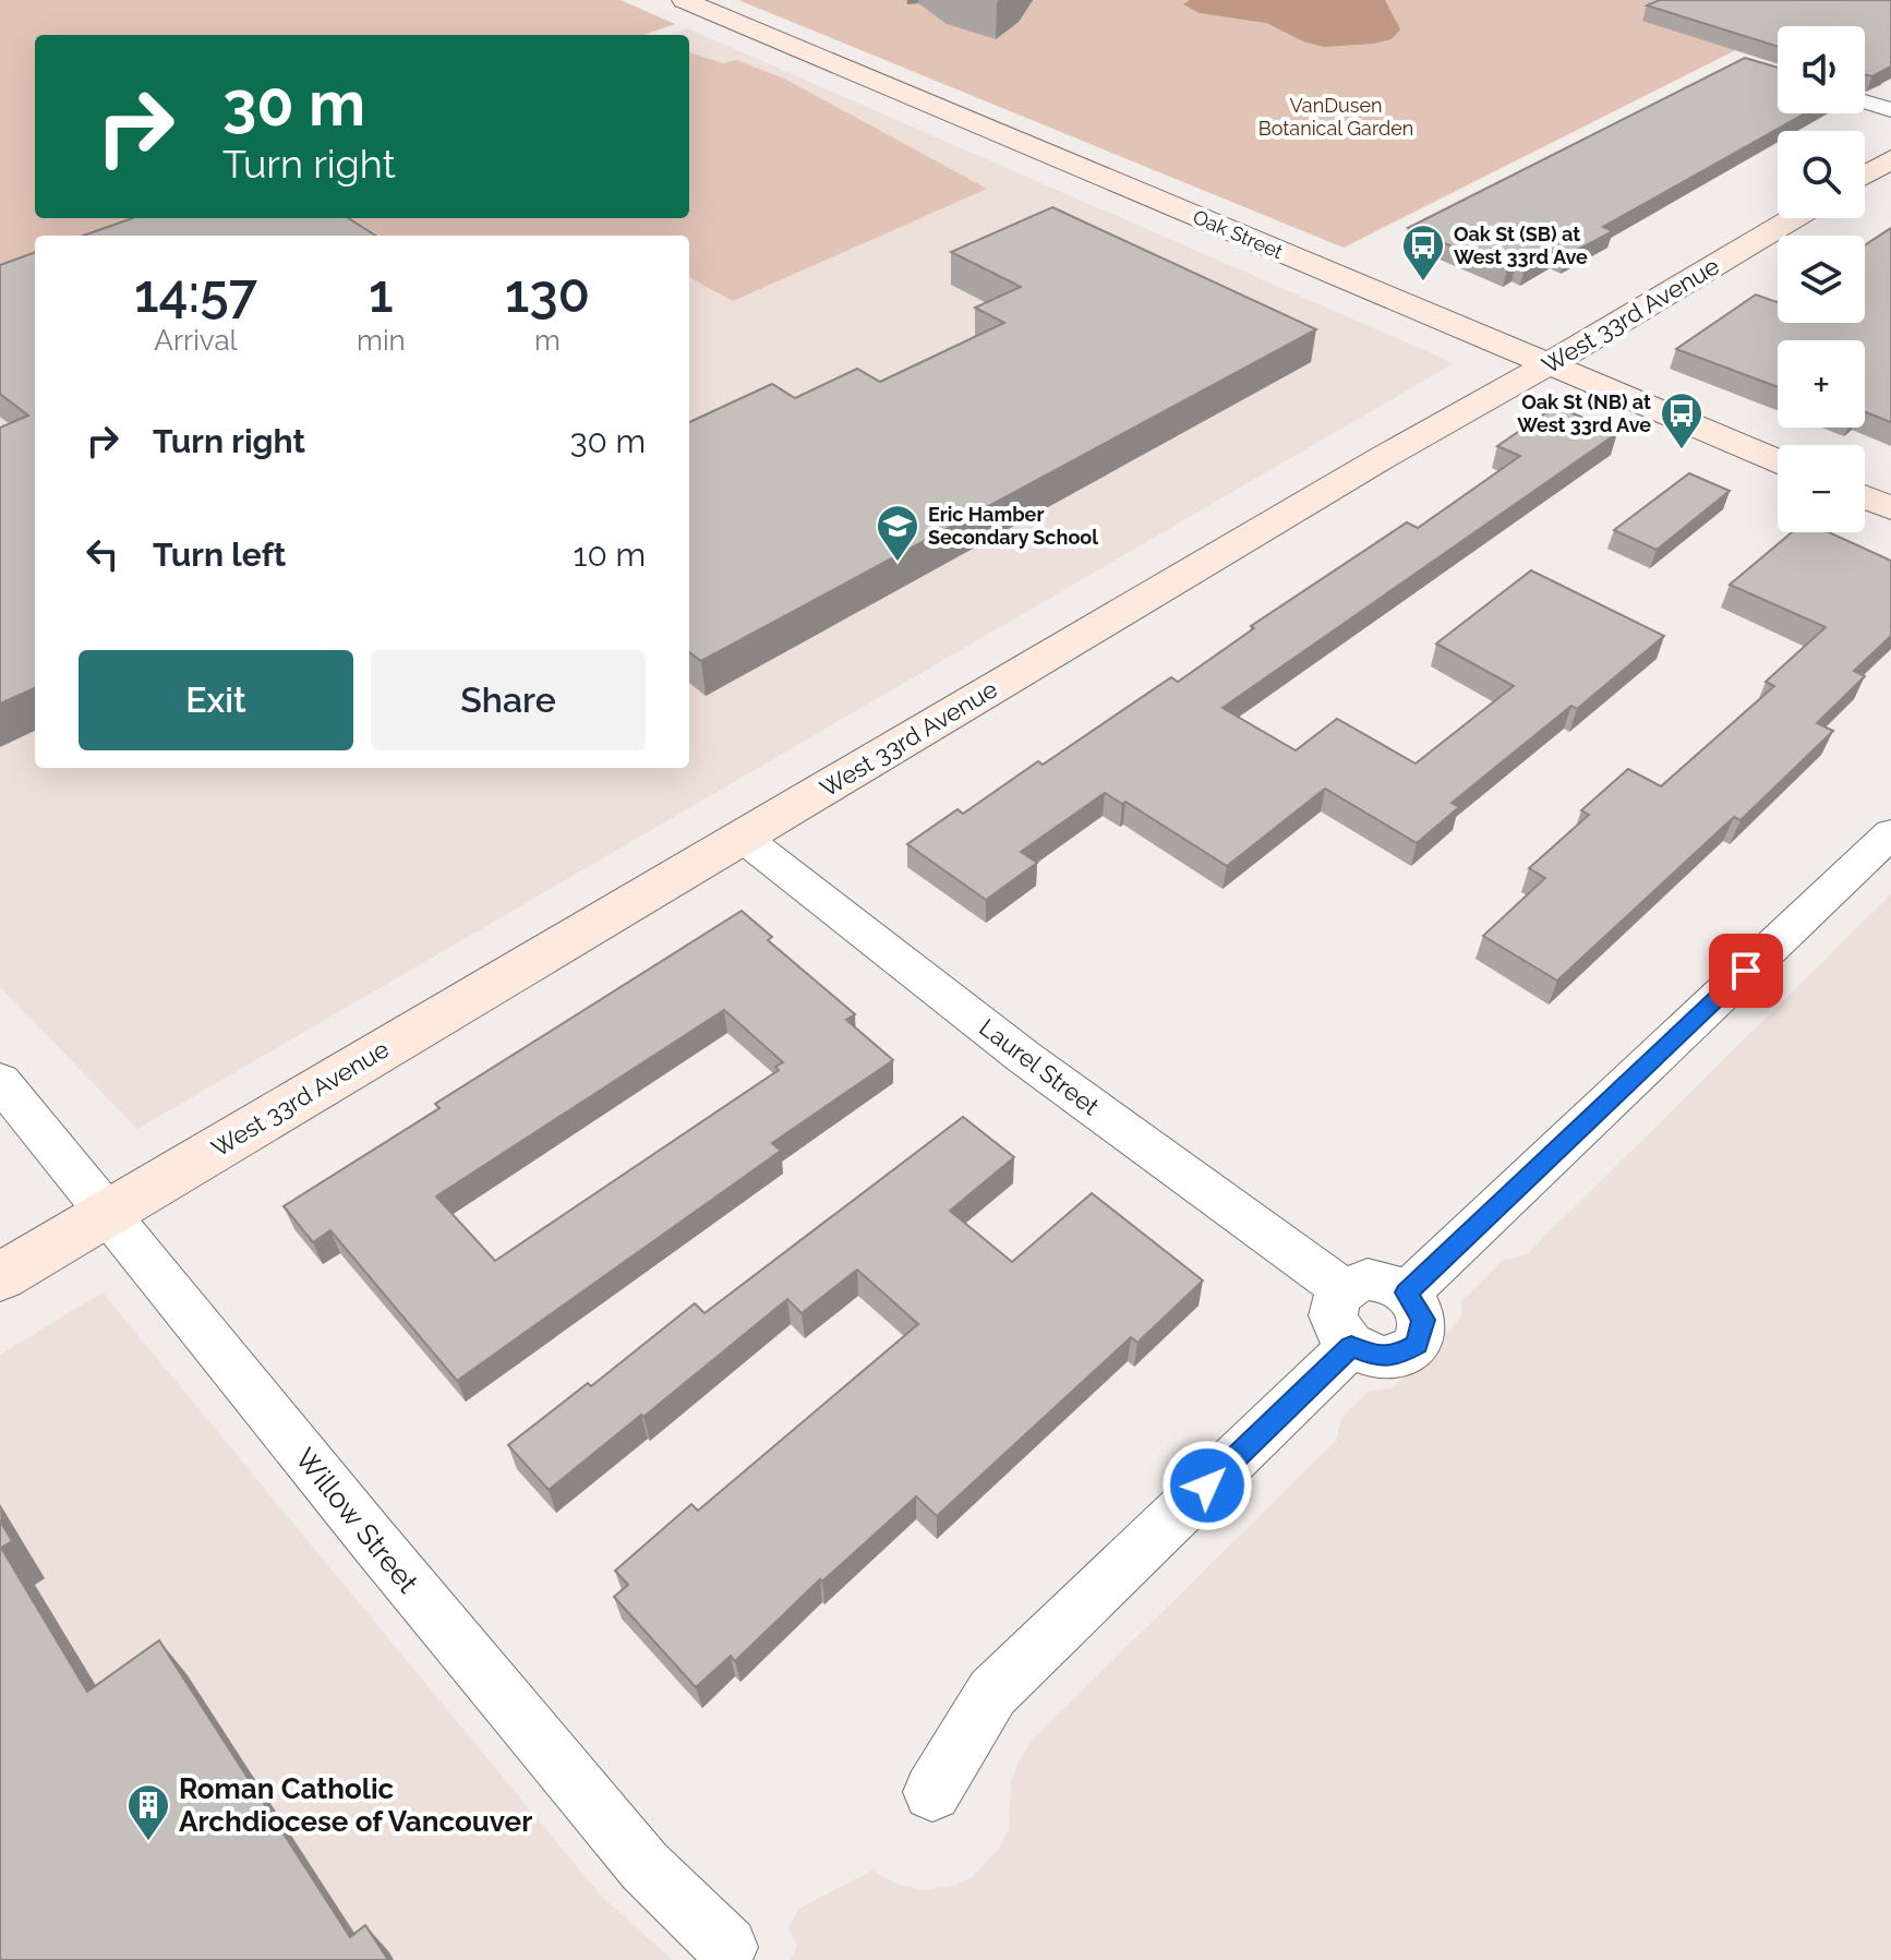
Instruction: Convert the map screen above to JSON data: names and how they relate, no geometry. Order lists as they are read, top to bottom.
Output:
{
  "streets": {
    "street": [
      "Oak Street",
      "West 33rd Avenue",
      "Laurel Street",
      "Willow Street"
    ]
  },
  "crossings": [
    ["Oak Street", "West 33rd Avenue"],
    ["West 33rd Avenue", "Laurel Street"],
    ["West 33rd Avenue", "Willow Street"]
  ],
  "parks": ["VanDusen Botanical Garden"],
  "places": {
    "bus stop": ["Oak St (SB) at West 33rd Ave", "Oak St (NB) at West 33rd Ave"],
    "school or university": ["Eric Hamber Secondary School"],
    "building": ["Roman Catholic Archdiocese of Vancouver"]
  },
  "page": {
    "map_buttons": ["+", "−"],
    "turn": ["30 m", "Turn right"],
    "eta": [
      "14:57",
      "Arrival",
      "1",
      "min",
      "130",
      "m"
    ],
    "list": [
      {
        "name": "Turn right",
        "value": "30 m"
      },
      {
        "name": "Turn left",
        "value": "10 m"
      }
    ],
    "buttons": ["Exit", "Share"]
  }
}
